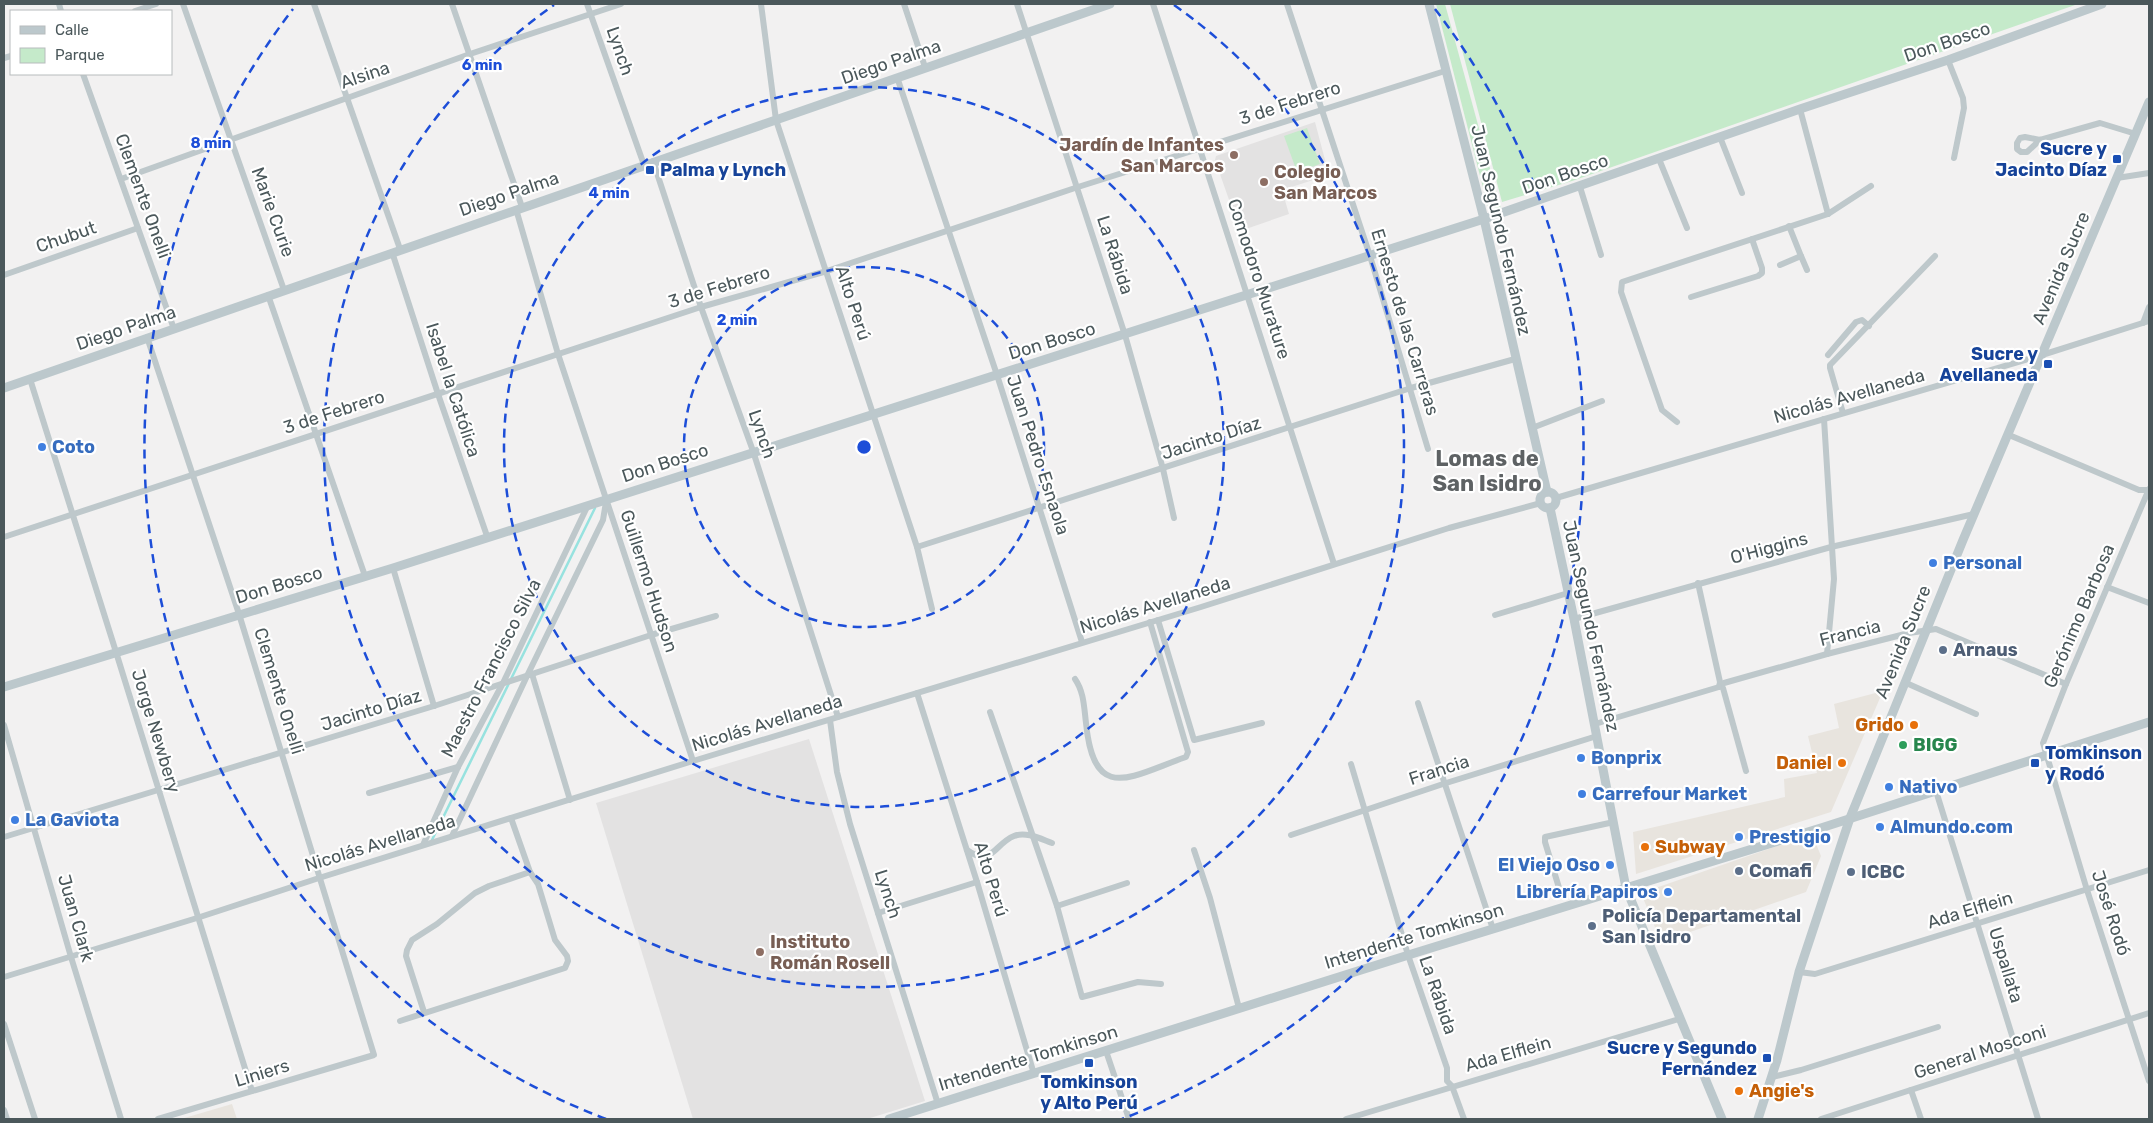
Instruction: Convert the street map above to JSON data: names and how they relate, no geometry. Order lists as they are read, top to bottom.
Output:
{
  "streets": {
    "street": [
      "Don Bosco",
      "Lynch",
      "Diego Palma",
      "Alsina",
      "3 de Febrero",
      "Clemente Onelli",
      "Marie Curie",
      "Juan Segundo Fernández",
      "Chubut",
      "La Rábida",
      "Avenida Sucre",
      "Comodoro Murature",
      "Alto Perú",
      "Ernesto de las Carreras",
      "Isabel la Católica",
      "Nicolás Avellaneda",
      "Jacinto Díaz",
      "Juan Pedro Esnaola",
      "O'Higgins",
      "Guillermo Hudson",
      "Gerónimo Barbosa",
      "Francia",
      "Maestro Francisco Silva",
      "Jorge Newbery",
      "Ada Elflein",
      "José Rodó",
      "Juan Clark",
      "Intendente Tomkinson",
      "Uspallata",
      "General Mosconi",
      "Liniers"
    ]
  },
  "crossings": [
    ["Don Bosco", "Lynch"],
    ["Don Bosco", "Clemente Onelli"],
    ["Don Bosco", "Juan Segundo Fernández"],
    ["Don Bosco", "La Rábida"],
    ["Don Bosco", "Comodoro Murature"],
    ["Don Bosco", "Alto Perú"],
    ["Don Bosco", "Ernesto de las Carreras"],
    ["Don Bosco", "Isabel la Católica"],
    ["Don Bosco", "Juan Pedro Esnaola"],
    ["Don Bosco", "Guillermo Hudson"],
    ["Don Bosco", "Maestro Francisco Silva"],
    ["Don Bosco", "Jorge Newbery"],
    ["Lynch", "Diego Palma"],
    ["Lynch", "Alsina"],
    ["Lynch", "3 de Febrero"],
    ["Lynch", "Nicolás Avellaneda"],
    ["Lynch", "Intendente Tomkinson"],
    ["Diego Palma", "Clemente Onelli"],
    ["Diego Palma", "Marie Curie"],
    ["Diego Palma", "La Rábida"],
    ["Diego Palma", "Alto Perú"],
    ["Diego Palma", "Isabel la Católica"],
    ["Diego Palma", "Juan Pedro Esnaola"],
    ["Diego Palma", "Guillermo Hudson"],
    ["Diego Palma", "Jorge Newbery"],
    ["Alsina", "Clemente Onelli"],
    ["Alsina", "Marie Curie"],
    ["Alsina", "Isabel la Católica"],
    ["Alsina", "Guillermo Hudson"],
    ["3 de Febrero", "Clemente Onelli"],
    ["3 de Febrero", "Juan Segundo Fernández"],
    ["3 de Febrero", "La Rábida"],
    ["3 de Febrero", "Comodoro Murature"],
    ["3 de Febrero", "Alto Perú"],
    ["3 de Febrero", "Ernesto de las Carreras"],
    ["3 de Febrero", "Isabel la Católica"],
    ["3 de Febrero", "Juan Pedro Esnaola"],
    ["3 de Febrero", "Guillermo Hudson"],
    ["3 de Febrero", "Jorge Newbery"],
    ["Clemente Onelli", "Chubut"],
    ["Clemente Onelli", "Nicolás Avellaneda"],
    ["Clemente Onelli", "Jacinto Díaz"],
    ["Clemente Onelli", "Liniers"],
    ["Juan Segundo Fernández", "Nicolás Avellaneda"],
    ["Juan Segundo Fernández", "Jacinto Díaz"],
    ["Juan Segundo Fernández", "O'Higgins"],
    ["Juan Segundo Fernández", "Francia"],
    ["Juan Segundo Fernández", "Ada Elflein"],
    ["Juan Segundo Fernández", "Intendente Tomkinson"],
    ["La Rábida", "Jacinto Díaz"],
    ["La Rábida", "Francia"],
    ["La Rábida", "Ada Elflein"],
    ["La Rábida", "Intendente Tomkinson"],
    ["Avenida Sucre", "Nicolás Avellaneda"],
    ["Avenida Sucre", "O'Higgins"],
    ["Avenida Sucre", "Francia"],
    ["Avenida Sucre", "Ada Elflein"],
    ["Avenida Sucre", "Intendente Tomkinson"],
    ["Comodoro Murature", "Nicolás Avellaneda"],
    ["Comodoro Murature", "Jacinto Díaz"],
    ["Alto Perú", "Nicolás Avellaneda"],
    ["Alto Perú", "Jacinto Díaz"],
    ["Alto Perú", "Intendente Tomkinson"],
    ["Ernesto de las Carreras", "Jacinto Díaz"],
    ["Nicolás Avellaneda", "Juan Pedro Esnaola"],
    ["Nicolás Avellaneda", "Guillermo Hudson"],
    ["Nicolás Avellaneda", "Maestro Francisco Silva"],
    ["Nicolás Avellaneda", "Jorge Newbery"],
    ["Nicolás Avellaneda", "Juan Clark"],
    ["Jacinto Díaz", "Juan Pedro Esnaola"],
    ["Jacinto Díaz", "Guillermo Hudson"],
    ["Jacinto Díaz", "Maestro Francisco Silva"],
    ["Jacinto Díaz", "Jorge Newbery"],
    ["Jacinto Díaz", "Juan Clark"],
    ["Guillermo Hudson", "Maestro Francisco Silva"],
    ["Gerónimo Barbosa", "Francia"],
    ["Gerónimo Barbosa", "José Rodó"],
    ["Gerónimo Barbosa", "Intendente Tomkinson"],
    ["Jorge Newbery", "Liniers"],
    ["Ada Elflein", "José Rodó"],
    ["Ada Elflein", "Uspallata"],
    ["José Rodó", "Intendente Tomkinson"],
    ["José Rodó", "General Mosconi"],
    ["Intendente Tomkinson", "Uspallata"],
    ["Uspallata", "General Mosconi"]
  ],
  "districts": ["Lomas de San Isidro"],
  "places": {
    "other": [
      "Jardín de Infantes San Marcos",
      "Colegio San Marcos",
      "Coto",
      "Personal",
      "Arnaus",
      "Grido",
      "BIGG",
      "Bonprix",
      "Daniel",
      "Nativo",
      "Carrefour Market",
      "La Gaviota",
      "Almundo.com",
      "Prestigio",
      "Subway",
      "El Viejo Oso",
      "Comafi",
      "ICBC",
      "Librería Papiros",
      "Policía Departamental San Isidro",
      "Instituto Román Rosell",
      "Angie's"
    ],
    "transit": [
      "Sucre y Jacinto Díaz",
      "Palma y Lynch",
      "Sucre y Avellaneda",
      "Tomkinson y Rodó",
      "Sucre y Segundo Fernández",
      "Tomkinson y Alto Perú"
    ]
  },
  "legend": ["Calle", "Parque"],
  "rings": [
    "6 min",
    "8 min",
    "4 min",
    "2 min"
  ]
}
